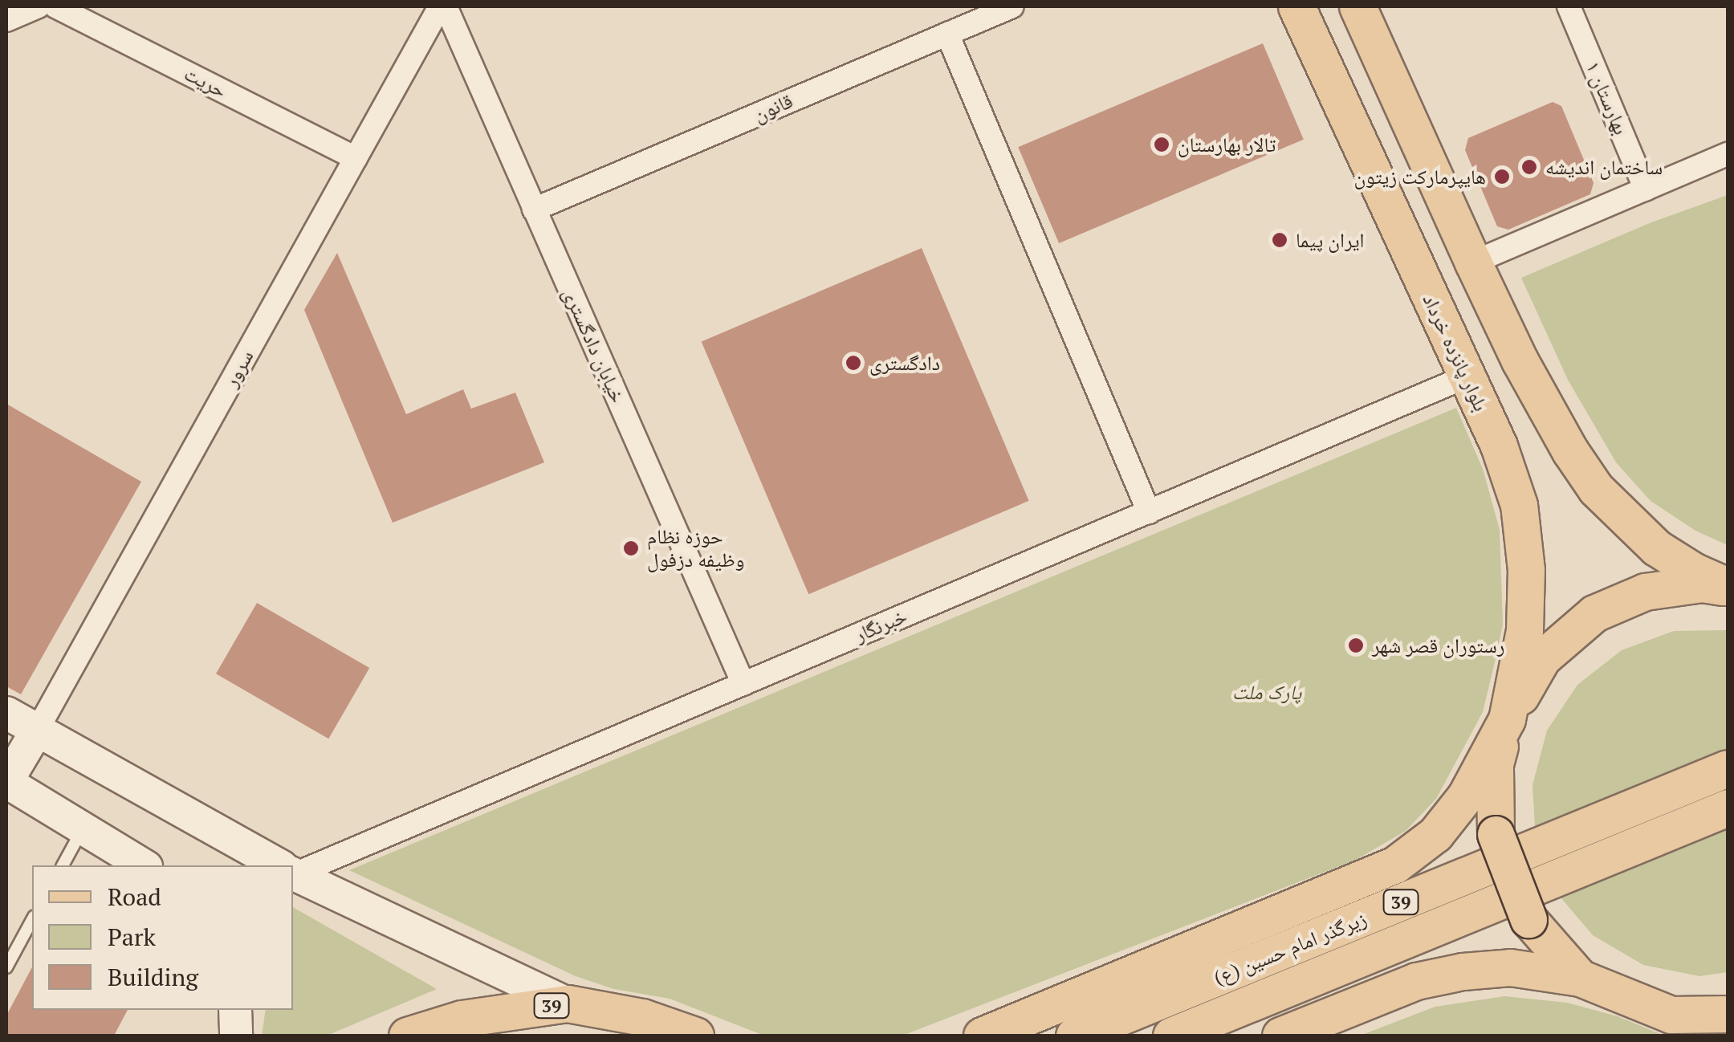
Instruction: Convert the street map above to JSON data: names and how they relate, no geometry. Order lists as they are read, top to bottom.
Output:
{
  "streets": {
    "main road": ["بلوار پانزده خرداد", "39", "زیرگذر امام حسین (ع)"],
    "street": [
      "حریت",
      "بهارستان ۱",
      "قانون",
      "خیابان دادگستری",
      "سرور",
      "خبرنگار"
    ]
  },
  "crossings": [
    ["حریت", "سرور"],
    ["قانون", "خیابان دادگستری"],
    ["خیابان دادگستری", "سرور"],
    ["خیابان دادگستری", "خبرنگار"],
    ["بلوار پانزده خرداد", "خبرنگار"]
  ],
  "parks": ["پارک ملت"],
  "places": [
    "تالار بهارستان",
    "ساختمان اندیشه",
    "هایپرمارکت زیتون",
    "ایران پیما",
    "دادگستری",
    "حوزه نظام وظیفه دزفول",
    "رستوران قصر شهر"
  ],
  "legend": ["Road", "Park", "Building"]
}
